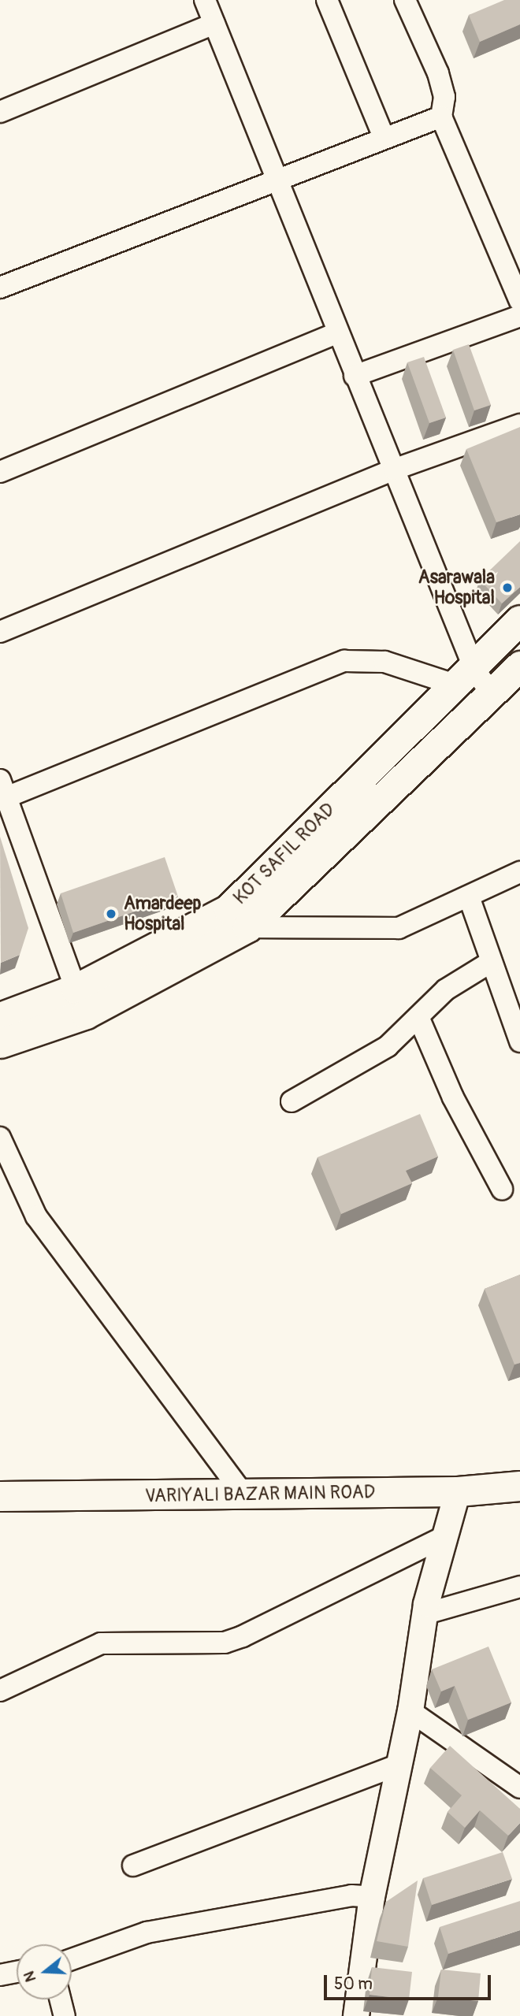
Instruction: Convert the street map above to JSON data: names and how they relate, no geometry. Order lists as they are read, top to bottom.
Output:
{
  "streets": {
    "main road": ["KOT SAFIL ROAD", "VARIYALI BAZAR MAIN ROAD"]
  },
  "places": ["Asarawala Hospital", "Amardeep Hospital"],
  "scale_bar": "50 m",
  "north": "left"
}
